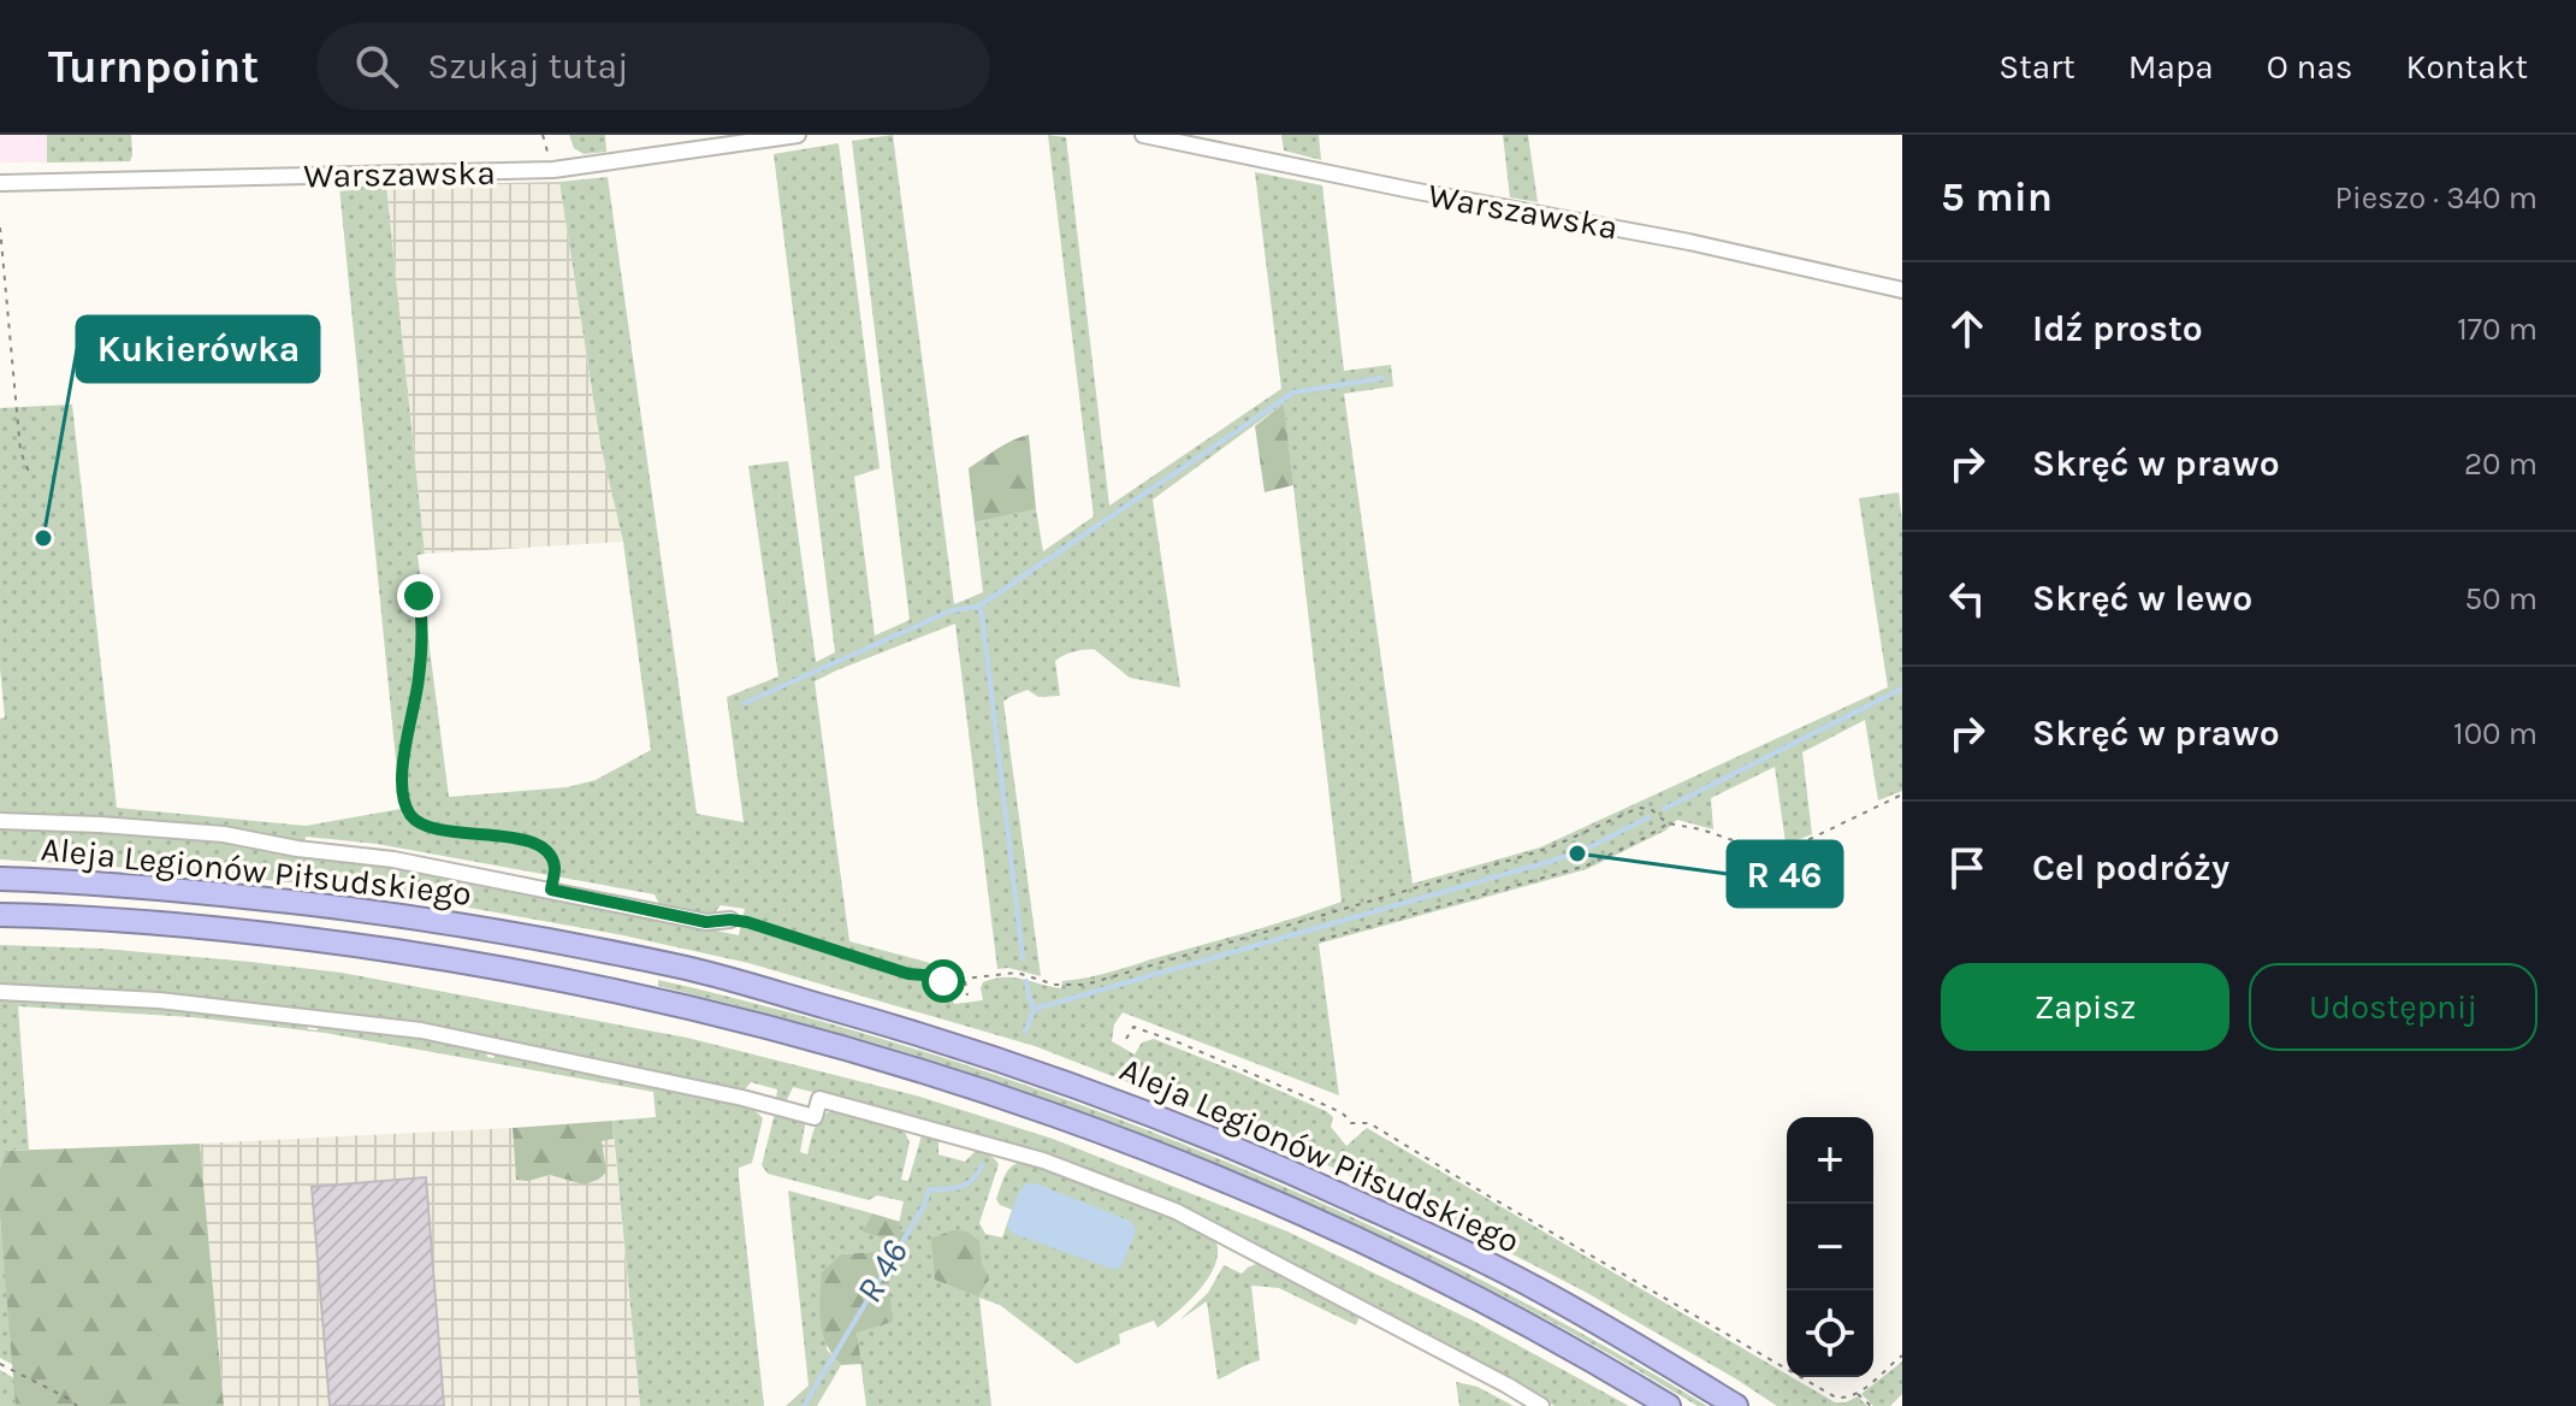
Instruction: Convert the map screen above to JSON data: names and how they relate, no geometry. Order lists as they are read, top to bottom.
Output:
{
  "streets": {
    "highway": ["Aleja Legionów Piłsudskiego"],
    "street": ["Warszawska"]
  },
  "water": ["R 46"],
  "places": ["Kukierówka", "R 46"],
  "page": {
    "header": "Turnpoint",
    "search": "Szukaj tutaj",
    "nav": [
      "Start",
      "Mapa",
      "O nas",
      "Kontakt"
    ],
    "heading": ["5 min", "Pieszo · 340 m"],
    "list": [
      ["Idź prosto", "170 m"],
      ["Skręć w prawo", "20 m"],
      ["Skręć w lewo", "50 m"],
      ["Skręć w prawo", "100 m"],
      "Cel podróży"
    ],
    "buttons": ["Zapisz", "Udostępnij"],
    "map_buttons": ["+", "−"]
  }
}
